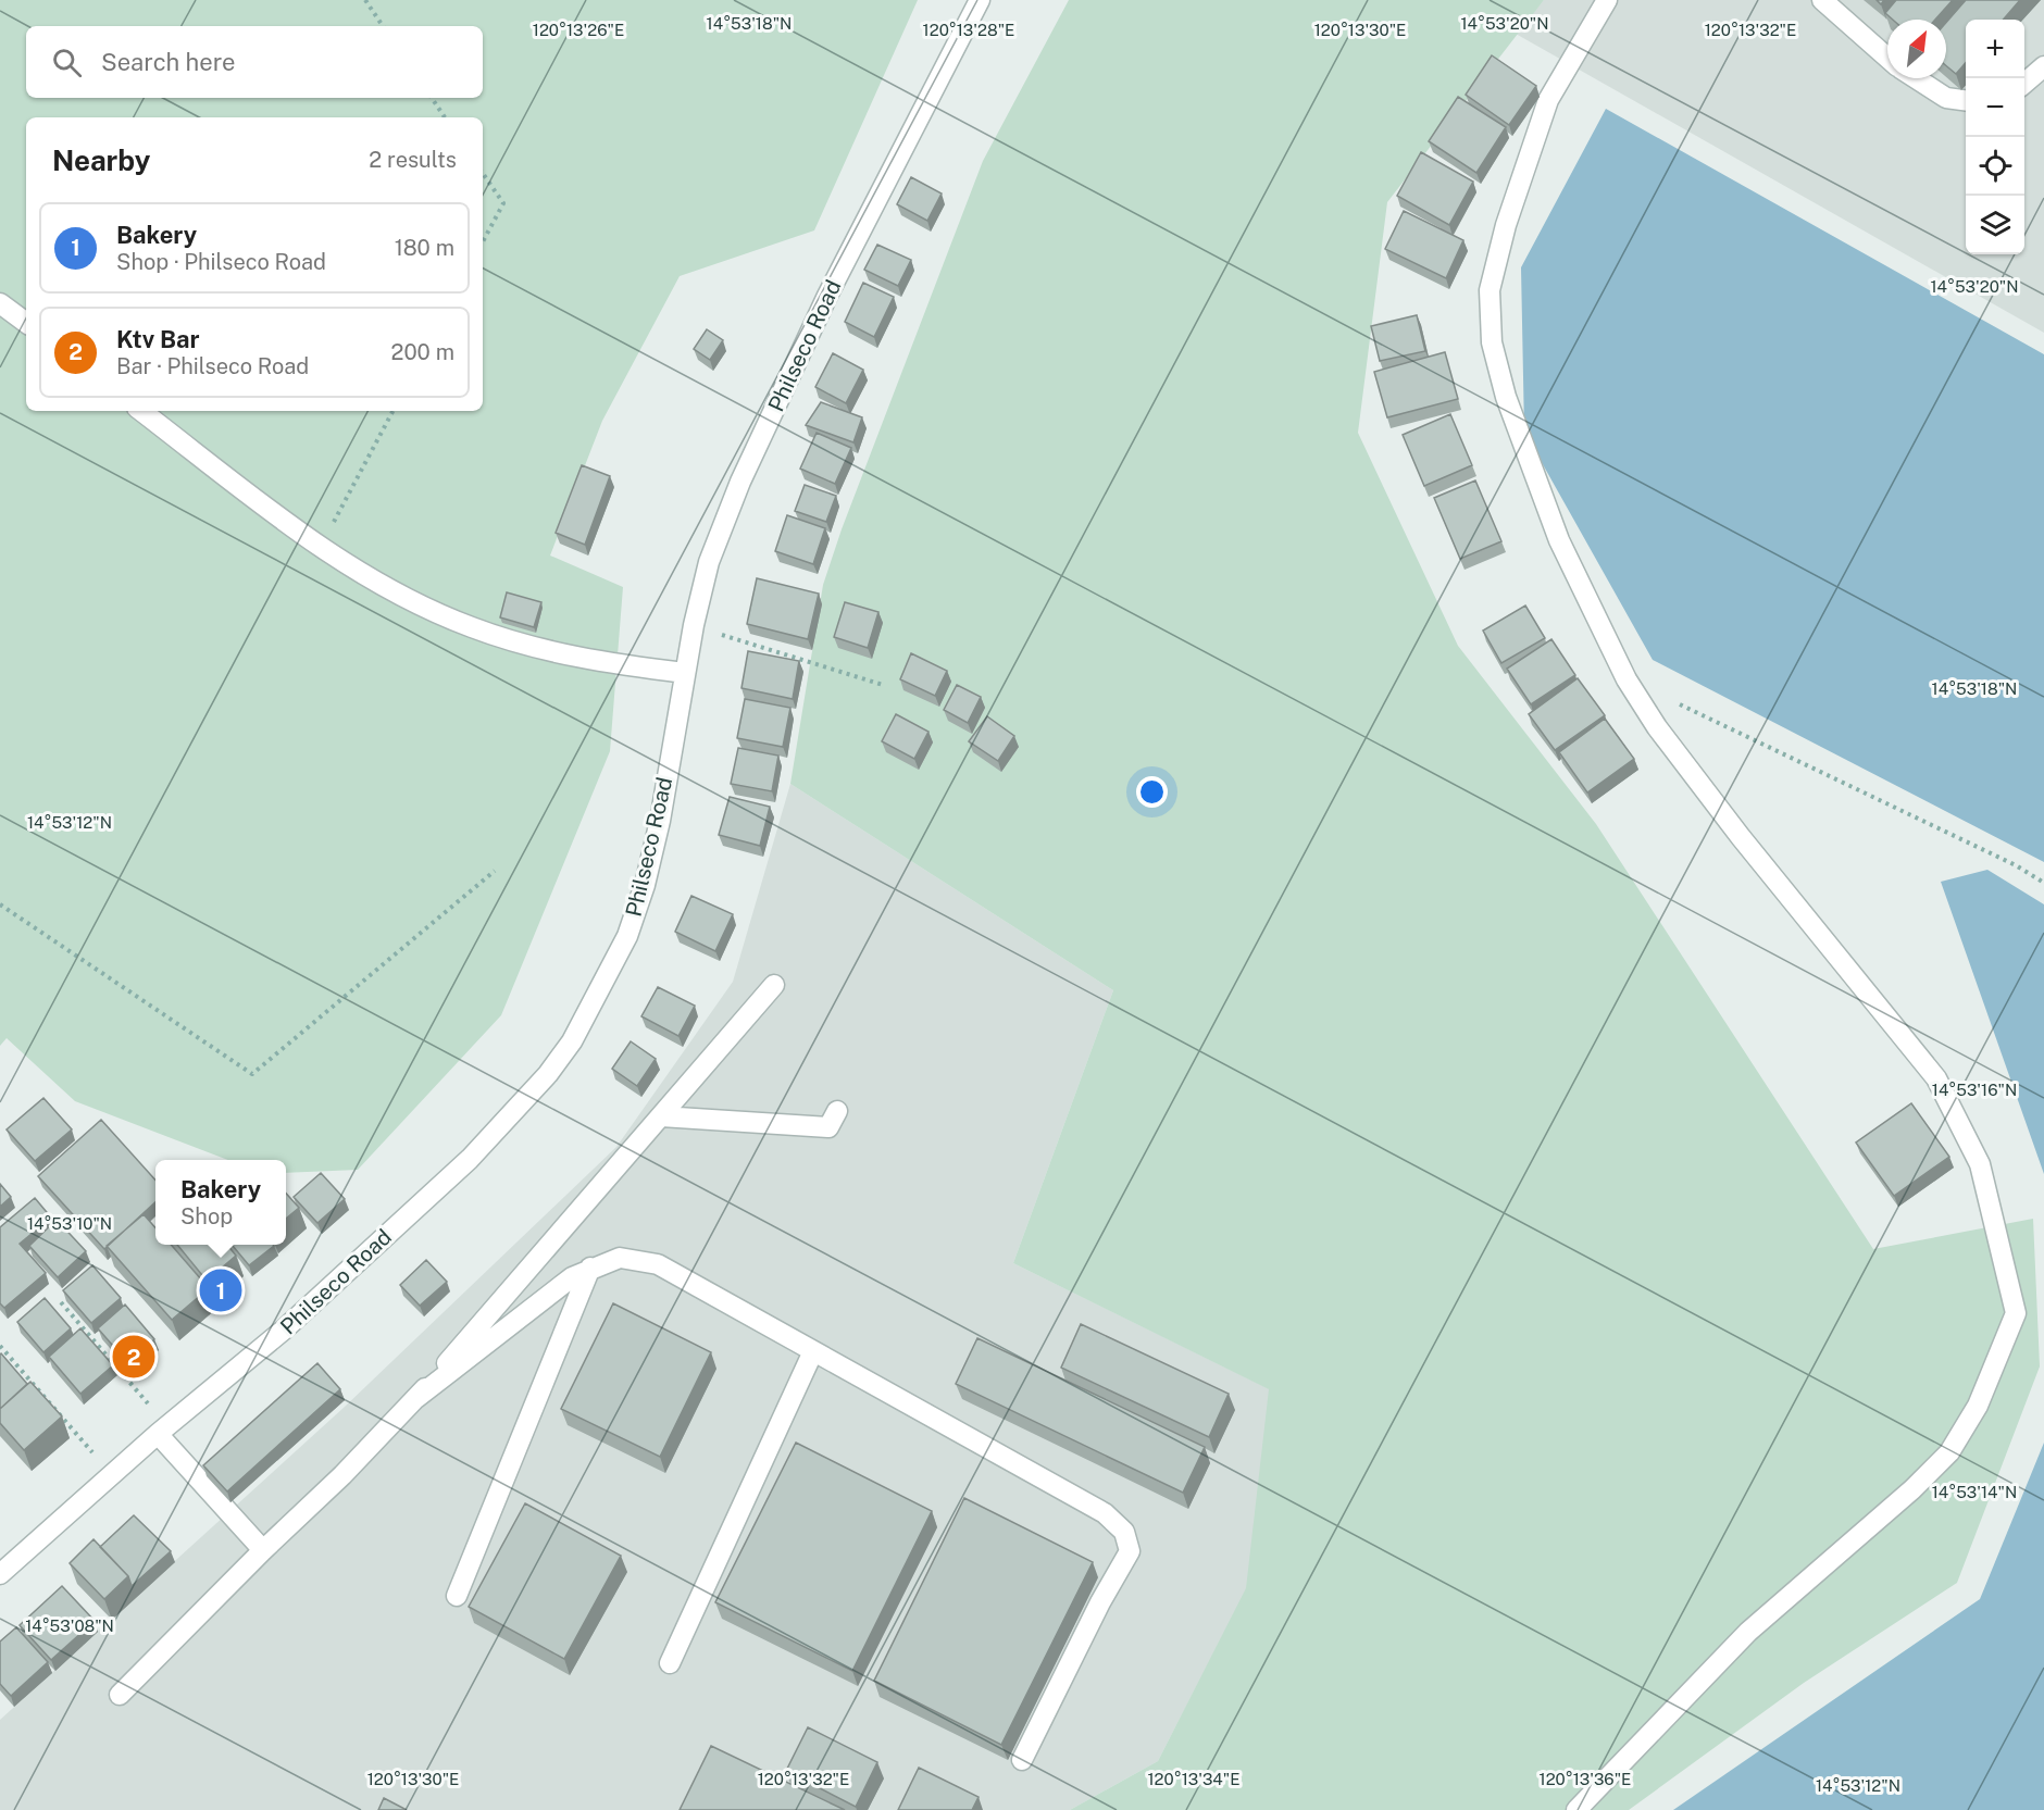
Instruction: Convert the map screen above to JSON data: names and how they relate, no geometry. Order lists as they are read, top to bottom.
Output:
{
  "streets": {
    "street": ["Philseco Road"]
  },
  "north": "top right",
  "page": {
    "map_buttons": ["+", "−"],
    "search": "Search here",
    "heading": ["Nearby", "2 results"],
    "list": [
      {
        "mark": "1",
        "name": "Bakery",
        "note": "Shop · Philseco Road",
        "value": "180 m"
      },
      {
        "mark": "2",
        "name": "Ktv Bar",
        "note": "Bar · Philseco Road",
        "value": "200 m"
      }
    ],
    "popup": ["Bakery", "Shop"],
    "pins": ["1", "2"]
  },
  "coordinates": [
    "14°53'18\"N",
    "14°53'20\"N",
    "120°13'26\"E",
    "120°13'28\"E",
    "120°13'30\"E",
    "120°13'32\"E",
    "14°53'12\"N",
    "14°53'16\"N",
    "14°53'10\"N",
    "14°53'14\"N",
    "14°53'08\"N",
    "120°13'34\"E",
    "120°13'36\"E"
  ]
}
